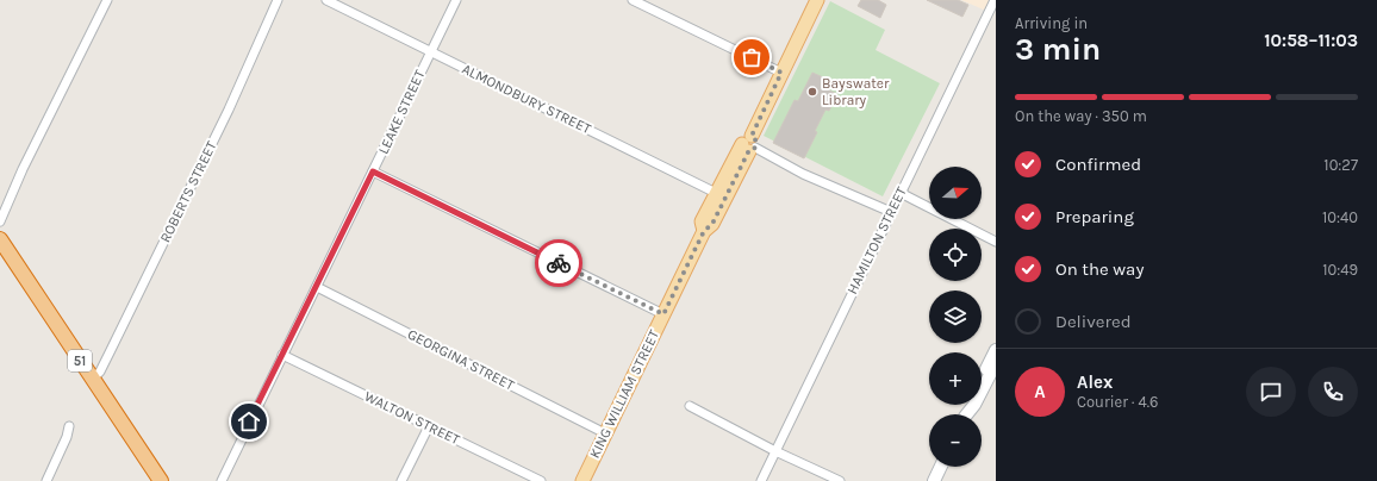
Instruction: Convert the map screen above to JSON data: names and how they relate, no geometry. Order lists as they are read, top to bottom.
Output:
{
  "streets": {
    "highway": ["51"],
    "main road": ["KING WILLIAM STREET"],
    "street": [
      "ALMONDBURY STREET",
      "LEAKE STREET",
      "ROBERTS STREET",
      "HAMILTON STREET",
      "GEORGINA STREET",
      "WALTON STREET"
    ]
  },
  "crossings": [
    ["ALMONDBURY STREET", "LEAKE STREET"],
    ["ALMONDBURY STREET", "KING WILLIAM STREET"],
    ["LEAKE STREET", "GEORGINA STREET"],
    ["LEAKE STREET", "WALTON STREET"],
    ["ROBERTS STREET", "51"],
    ["GEORGINA STREET", "KING WILLIAM STREET"]
  ],
  "places": ["Bayswater Library"],
  "north": "right",
  "page": {
    "heading": ["3 min", "Arriving in", "10:58–11:03"],
    "panel": ["Alex", "Courier · 4.6"],
    "bar": "On the way · 350 m",
    "list": [
      ["Confirmed", "10:27"],
      ["Preparing", "10:40"],
      ["On the way", "10:49"],
      "Delivered"
    ],
    "map_buttons": ["+", "−"],
    "round": "A"
  }
}
